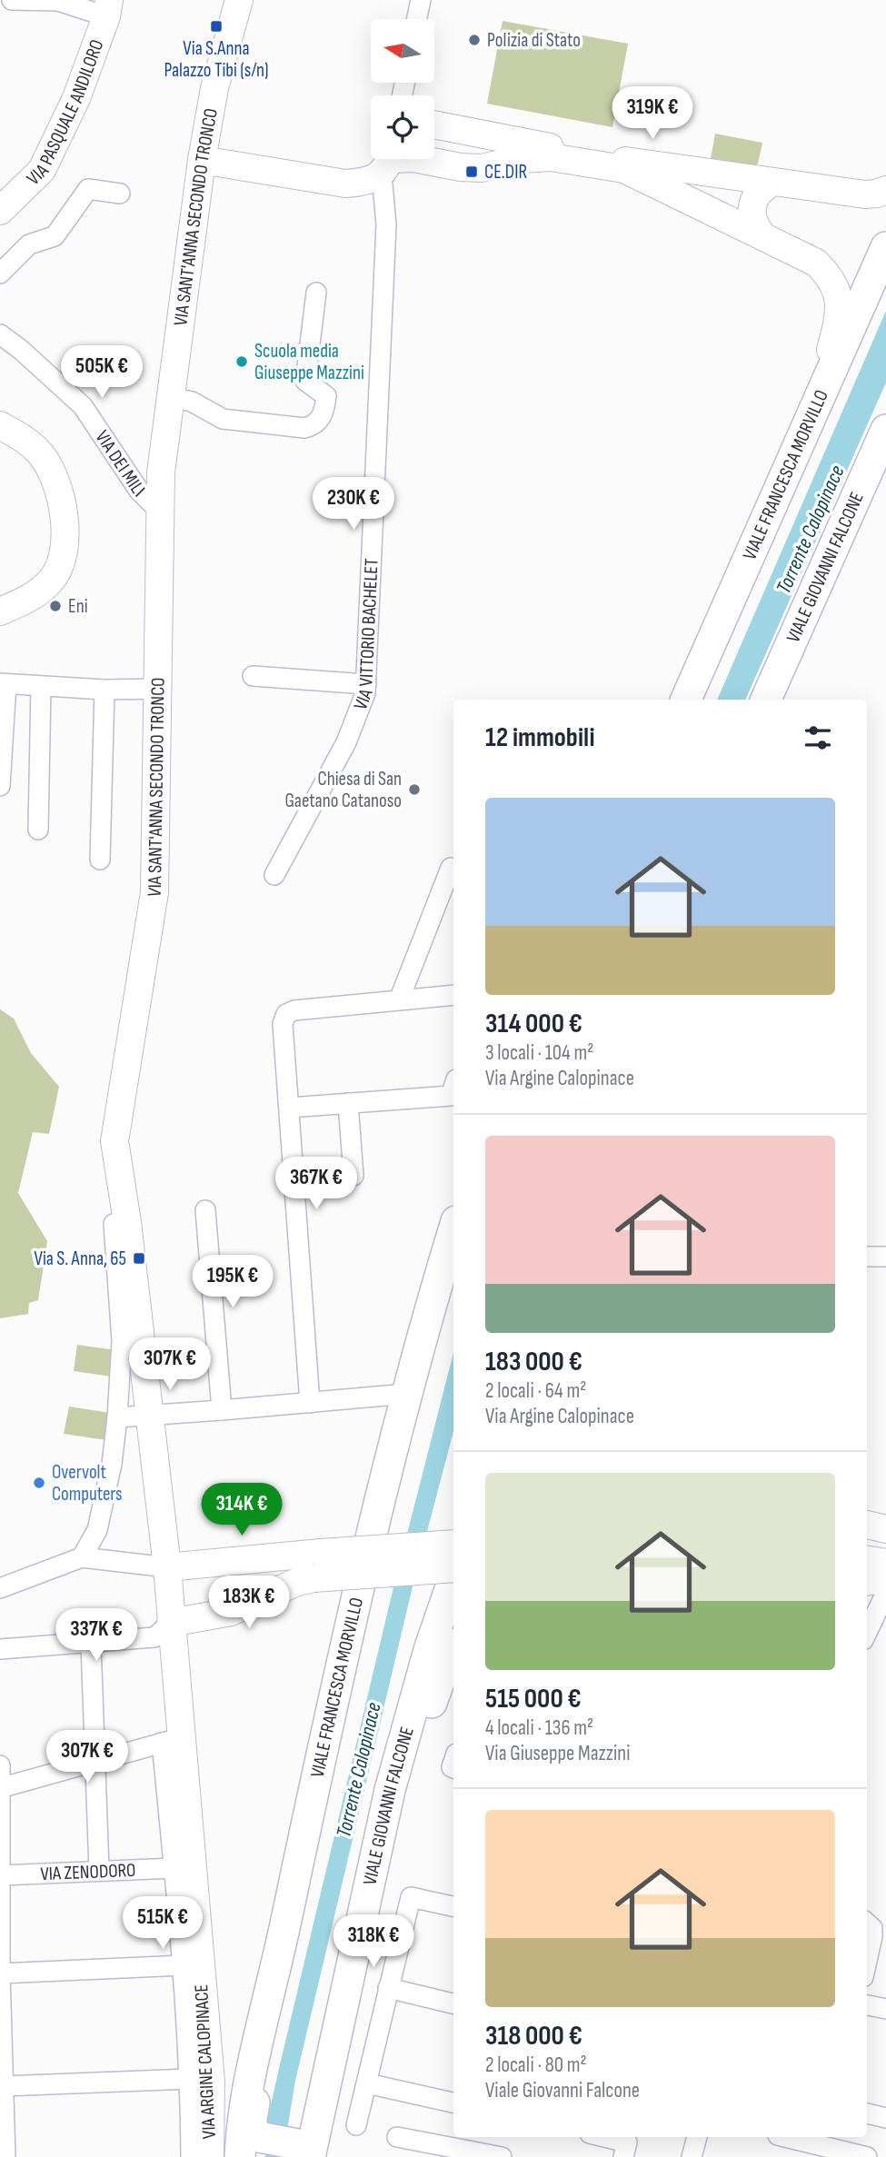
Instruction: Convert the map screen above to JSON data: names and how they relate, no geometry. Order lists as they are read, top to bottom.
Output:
{
  "streets": {
    "main road": ["VIALE FRANCESCA MORVILLO", "VIALE GIOVANNI FALCONE"],
    "street": [
      "VIA PASQUALE ANDILORO",
      "VIA SANT'ANNA SECONDO TRONCO",
      "VIA DEI MILI",
      "VIA VITTORIO BACHELET",
      "VIA ZENODORO",
      "VIA ARGINE CALOPINACE"
    ]
  },
  "crossings": [
    ["VIA SANT'ANNA SECONDO TRONCO", "VIA DEI MILI"],
    ["VIA SANT'ANNA SECONDO TRONCO", "VIA ARGINE CALOPINACE"]
  ],
  "water": ["Torrente Calopinace"],
  "places": {
    "transit": ["Via S.Anna Palazzo Tibi (s/n)", "CE.DIR", "Via S. Anna, 65"],
    "other": [
      "Polizia di Stato",
      "Scuola media Giuseppe Mazzini",
      "Eni",
      "Chiesa di San Gaetano Catanoso",
      "Overvolt Computers"
    ]
  },
  "north": "left",
  "page": {
    "price": [
      "319K €",
      "505K €",
      "230K €",
      "367K €",
      "195K €",
      "307K €",
      "314K €",
      "183K €",
      "337K €",
      "307K €",
      "515K €",
      "318K €"
    ],
    "heading": "12 immobili",
    "list": [
      {
        "name": "314 000 €",
        "note": "3 locali · 104 m² · Via Argine Calopinace"
      },
      {
        "name": "183 000 €",
        "note": "2 locali · 64 m² · Via Argine Calopinace"
      },
      {
        "name": "515 000 €",
        "note": "4 locali · 136 m² · Via Giuseppe Mazzini"
      },
      {
        "name": "318 000 €",
        "note": "2 locali · 80 m² · Viale Giovanni Falcone"
      }
    ]
  }
}
